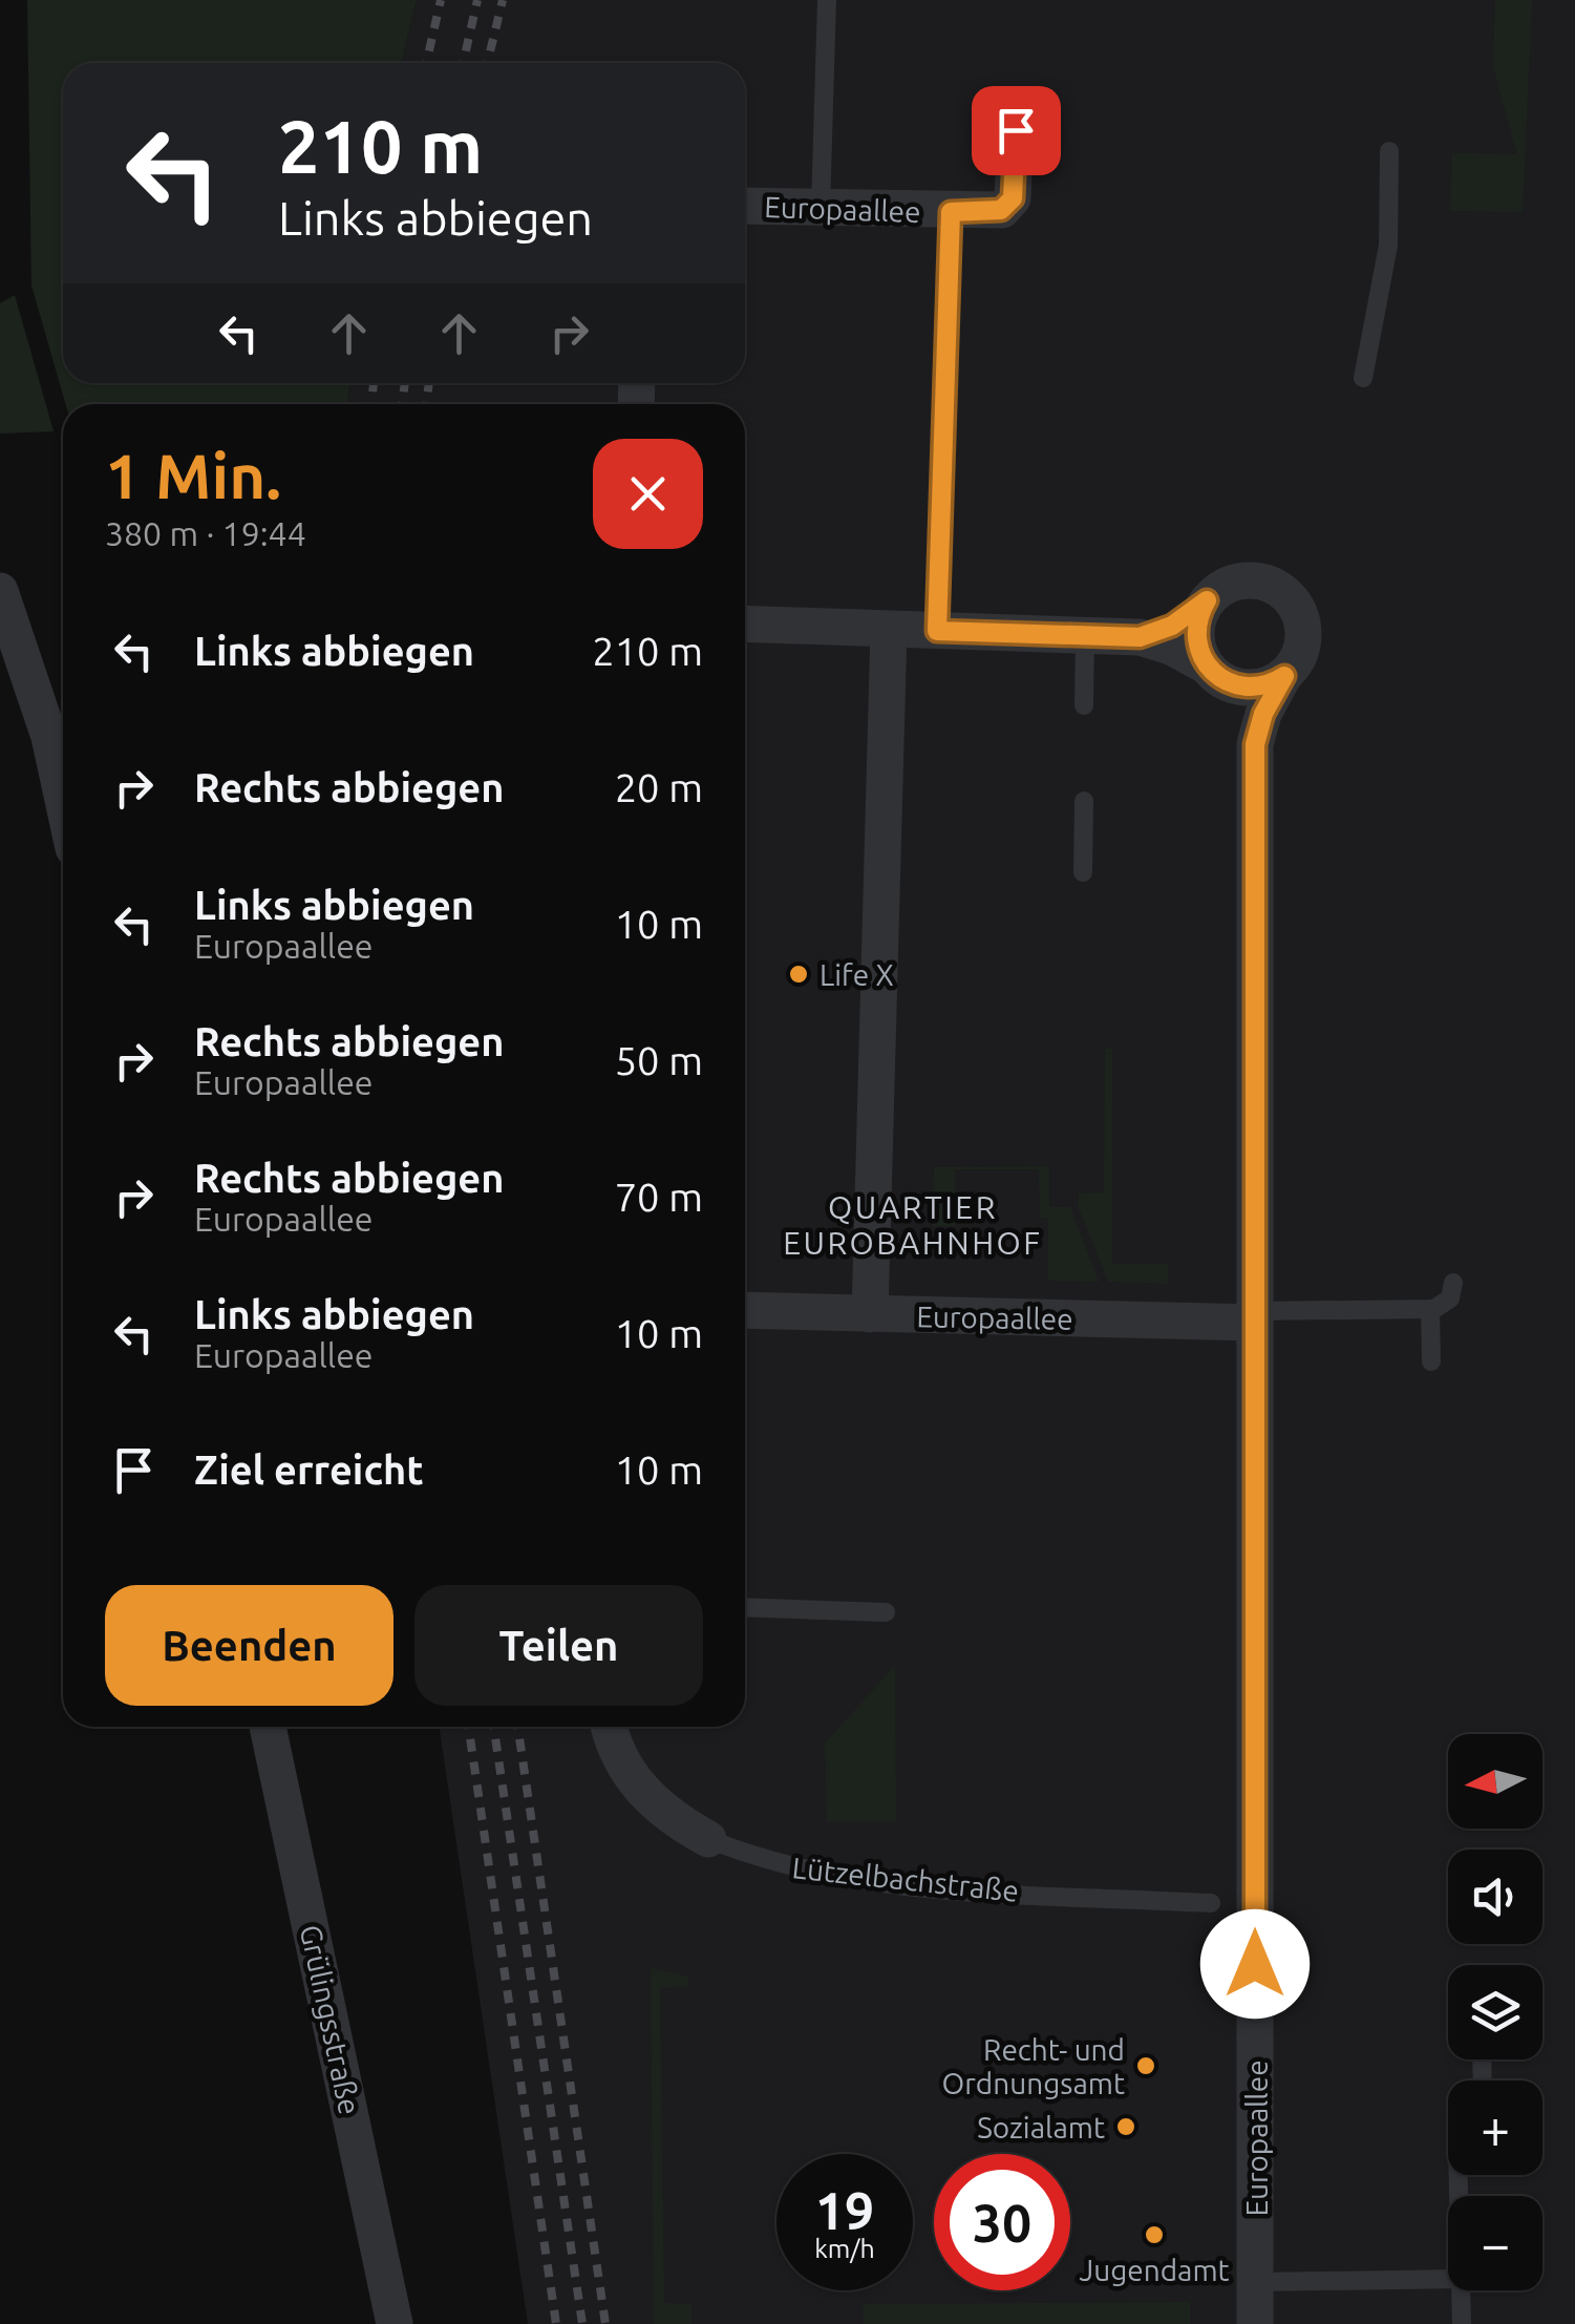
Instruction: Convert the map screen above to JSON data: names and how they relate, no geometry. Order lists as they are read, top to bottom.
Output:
{
  "streets": {
    "street": ["Europaallee", "Lützelbachstraße", "Grülingsstraße"]
  },
  "districts": ["QUARTIER EUROBAHNHOF"],
  "places": [
    "Life X",
    "Recht- und Ordnungsamt",
    "Sozialamt",
    "Jugendamt"
  ],
  "north": "left",
  "page": {
    "turn": ["210 m", "Links abbiegen"],
    "heading": ["1 Min.", "380 m · 19:44"],
    "list": [
      {
        "name": "Links abbiegen",
        "value": "210 m"
      },
      {
        "name": "Rechts abbiegen",
        "value": "20 m"
      },
      {
        "name": "Links abbiegen",
        "note": "Europaallee",
        "value": "10 m"
      },
      {
        "name": "Rechts abbiegen",
        "note": "Europaallee",
        "value": "50 m"
      },
      {
        "name": "Rechts abbiegen",
        "note": "Europaallee",
        "value": "70 m"
      },
      {
        "name": "Links abbiegen",
        "note": "Europaallee",
        "value": "10 m"
      },
      {
        "name": "Ziel erreicht",
        "value": "10 m"
      }
    ],
    "buttons": ["Beenden", "Teilen"],
    "map_buttons": ["+", "−"],
    "speed": "19 km/h",
    "limit": "30"
  }
}
